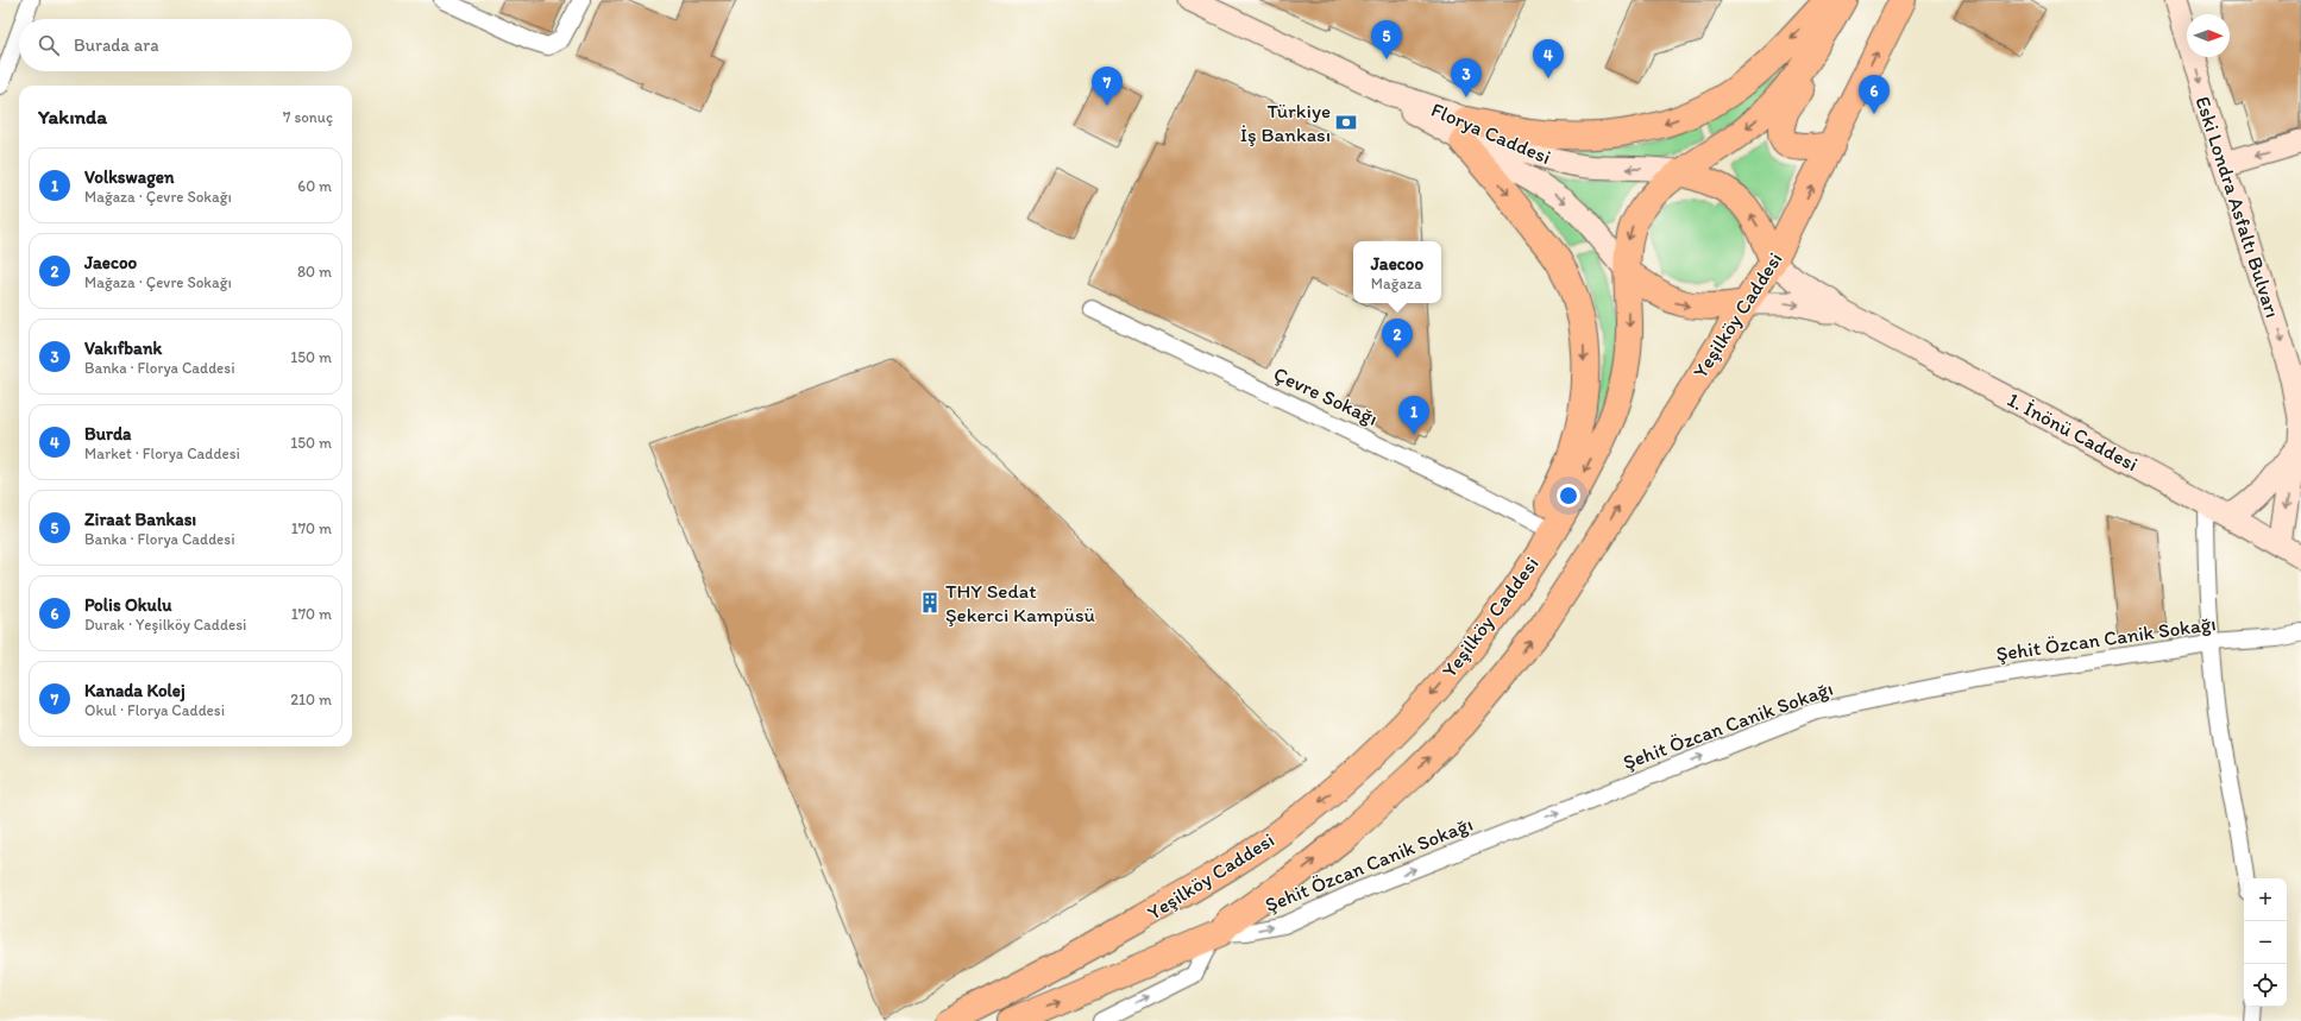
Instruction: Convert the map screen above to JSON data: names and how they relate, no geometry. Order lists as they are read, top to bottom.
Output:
{
  "streets": {
    "highway": ["Yeşilköy Caddesi"],
    "main road": ["Florya Caddesi", "Eski Londra Asfaltı Bulvarı", "1. İnönü Caddesi"],
    "street": ["Çevre Sokağı", "Şehit Özcan Canik Sokağı"]
  },
  "crossings": [
    ["Florya Caddesi", "Yeşilköy Caddesi"],
    ["Eski Londra Asfaltı Bulvarı", "1. İnönü Caddesi"],
    ["Yeşilköy Caddesi", "Şehit Özcan Canik Sokağı"]
  ],
  "one_way": ["Eski Londra Asfaltı Bulvarı", "Şehit Özcan Canik Sokağı"],
  "places": {
    "bank": ["Türkiye İş Bankası"],
    "building": ["THY Sedat Şekerci Kampüsü"]
  },
  "north": "right",
  "page": {
    "search": "Burada ara",
    "pins": [
      "5",
      "4",
      "3",
      "7",
      "6",
      "2",
      "1"
    ],
    "heading": ["Yakında", "7 sonuç"],
    "list": [
      {
        "mark": "1",
        "name": "Volkswagen",
        "note": "Mağaza · Çevre Sokağı",
        "value": "60 m"
      },
      {
        "mark": "2",
        "name": "Jaecoo",
        "note": "Mağaza · Çevre Sokağı",
        "value": "80 m"
      },
      {
        "mark": "3",
        "name": "Vakıfbank",
        "note": "Banka · Florya Caddesi",
        "value": "150 m"
      },
      {
        "mark": "4",
        "name": "Burda",
        "note": "Market · Florya Caddesi",
        "value": "150 m"
      },
      {
        "mark": "5",
        "name": "Ziraat Bankası",
        "note": "Banka · Florya Caddesi",
        "value": "170 m"
      },
      {
        "mark": "6",
        "name": "Polis Okulu",
        "note": "Durak · Yeşilköy Caddesi",
        "value": "170 m"
      },
      {
        "mark": "7",
        "name": "Kanada Kolej",
        "note": "Okul · Florya Caddesi",
        "value": "210 m"
      }
    ],
    "popup": ["Jaecoo", "Mağaza"],
    "map_buttons": ["+", "−"]
  }
}
